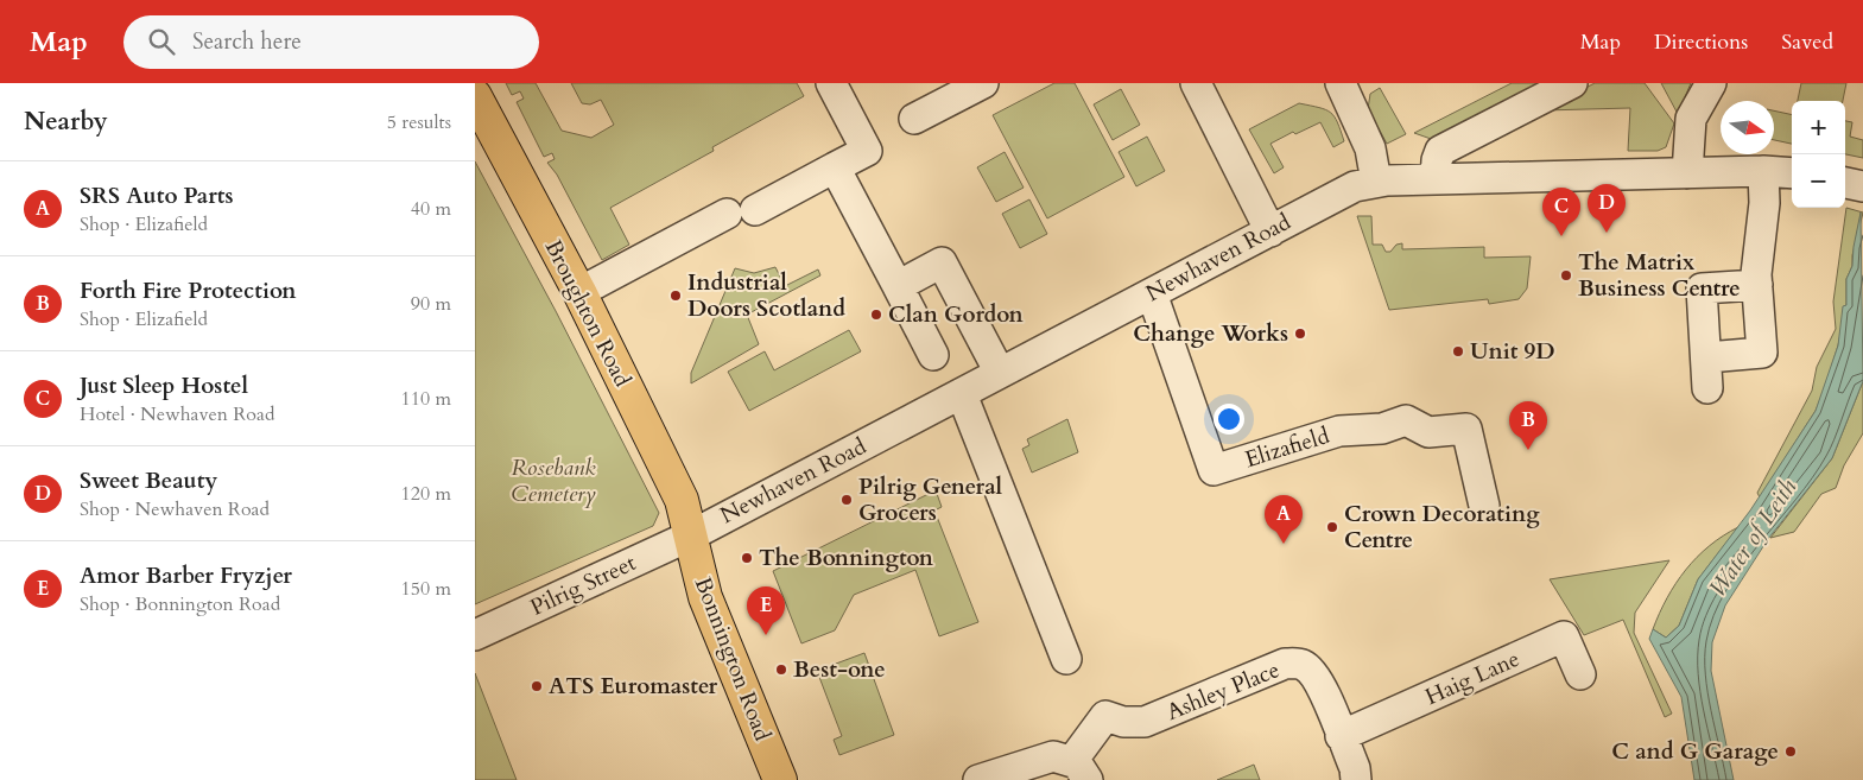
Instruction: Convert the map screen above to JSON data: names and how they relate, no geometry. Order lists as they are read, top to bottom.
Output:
{
  "streets": {
    "main road": ["Broughton Road", "Bonnington Road"],
    "street": [
      "Newhaven Road",
      "Elizafield",
      "Pilrig Street",
      "Haig Lane",
      "Ashley Place"
    ]
  },
  "crossings": [
    ["Newhaven Road", "Broughton Road"],
    ["Newhaven Road", "Elizafield"],
    ["Newhaven Road", "Pilrig Street"],
    ["Newhaven Road", "Bonnington Road"],
    ["Broughton Road", "Pilrig Street"],
    ["Broughton Road", "Bonnington Road"],
    ["Pilrig Street", "Bonnington Road"],
    ["Haig Lane", "Ashley Place"]
  ],
  "water": ["Water of Leith"],
  "parks": ["Rosebank Cemetery"],
  "places": [
    "The Matrix Business Centre",
    "Industrial Doors Scotland",
    "Clan Gordon",
    "Change Works",
    "Unit 9D",
    "Pilrig General Grocers",
    "Crown Decorating Centre",
    "The Bonnington",
    "Best-one",
    "ATS Euromaster",
    "C and G Garage"
  ],
  "north": "right",
  "page": {
    "header": "Map",
    "search": "Search here",
    "nav": ["Map", "Directions", "Saved"],
    "heading": ["Nearby", "5 results"],
    "map_buttons": ["+", "−"],
    "list": [
      {
        "mark": "A",
        "name": "SRS Auto Parts",
        "note": "Shop · Elizafield",
        "value": "40 m"
      },
      {
        "mark": "B",
        "name": "Forth Fire Protection",
        "note": "Shop · Elizafield",
        "value": "90 m"
      },
      {
        "mark": "C",
        "name": "Just Sleep Hostel",
        "note": "Hotel · Newhaven Road",
        "value": "110 m"
      },
      {
        "mark": "D",
        "name": "Sweet Beauty",
        "note": "Shop · Newhaven Road",
        "value": "120 m"
      },
      {
        "mark": "E",
        "name": "Amor Barber Fryzjer",
        "note": "Shop · Bonnington Road",
        "value": "150 m"
      }
    ],
    "pins": [
      "D",
      "C",
      "B",
      "A",
      "E"
    ]
  }
}
